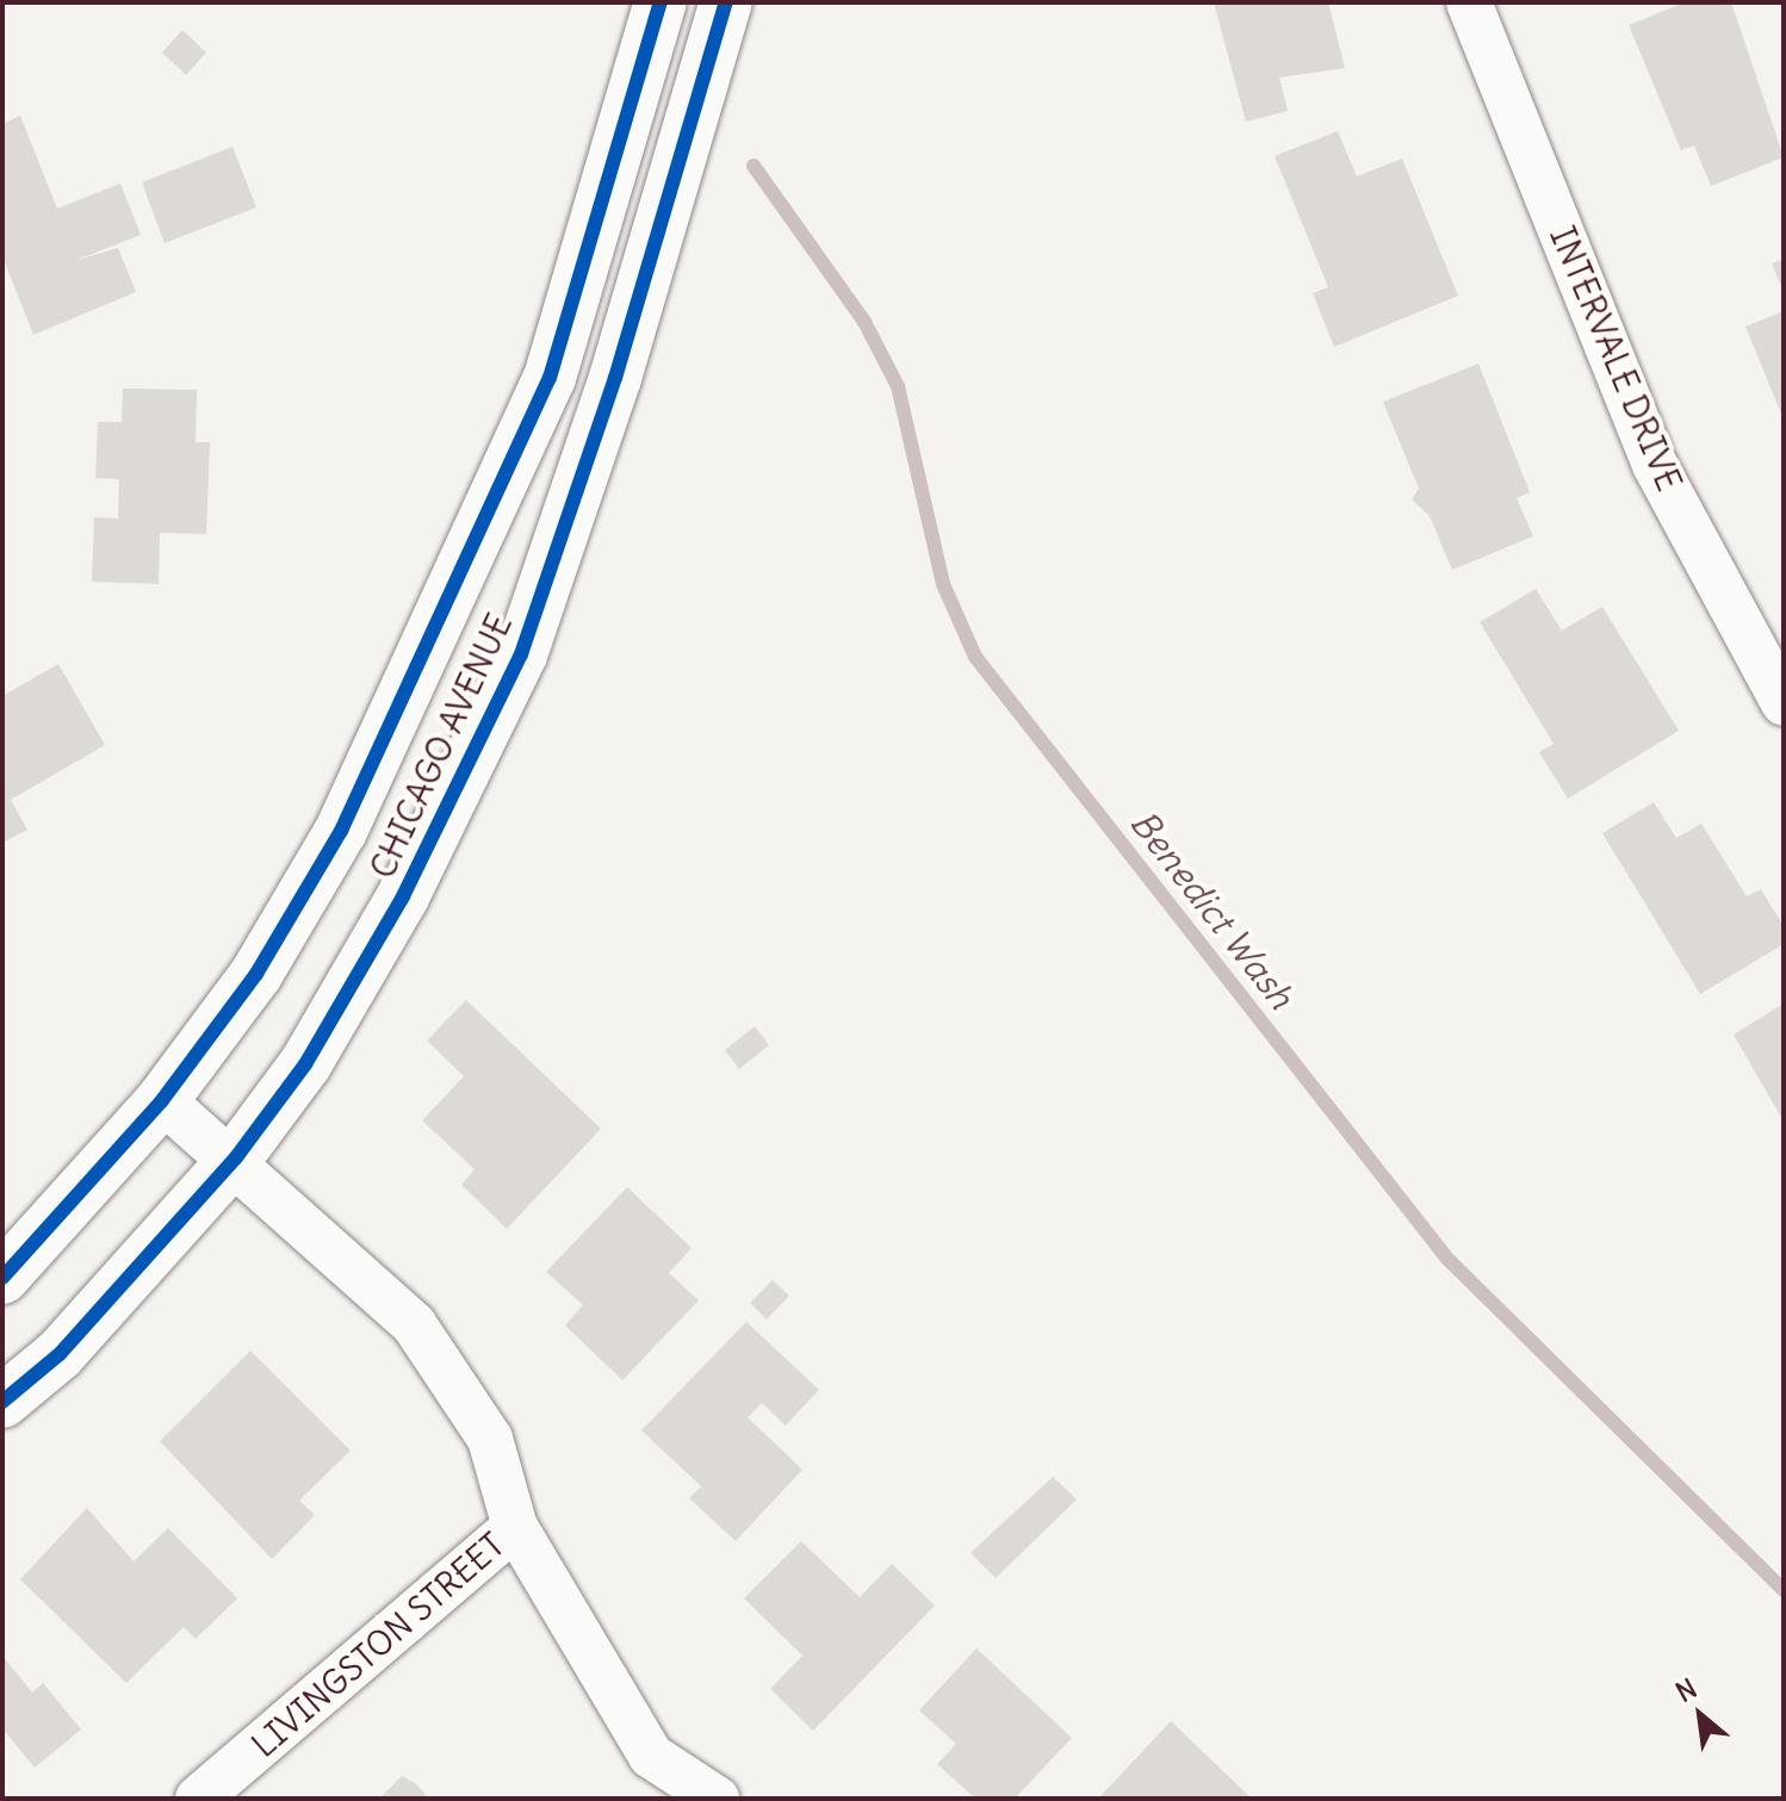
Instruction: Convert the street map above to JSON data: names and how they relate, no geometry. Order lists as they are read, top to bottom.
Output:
{
  "streets": {
    "main road": ["CHICAGO AVENUE"],
    "street": ["INTERVALE DRIVE", "LIVINGSTON STREET"]
  },
  "water": ["Benedict Wash"],
  "north": "top left"
}
